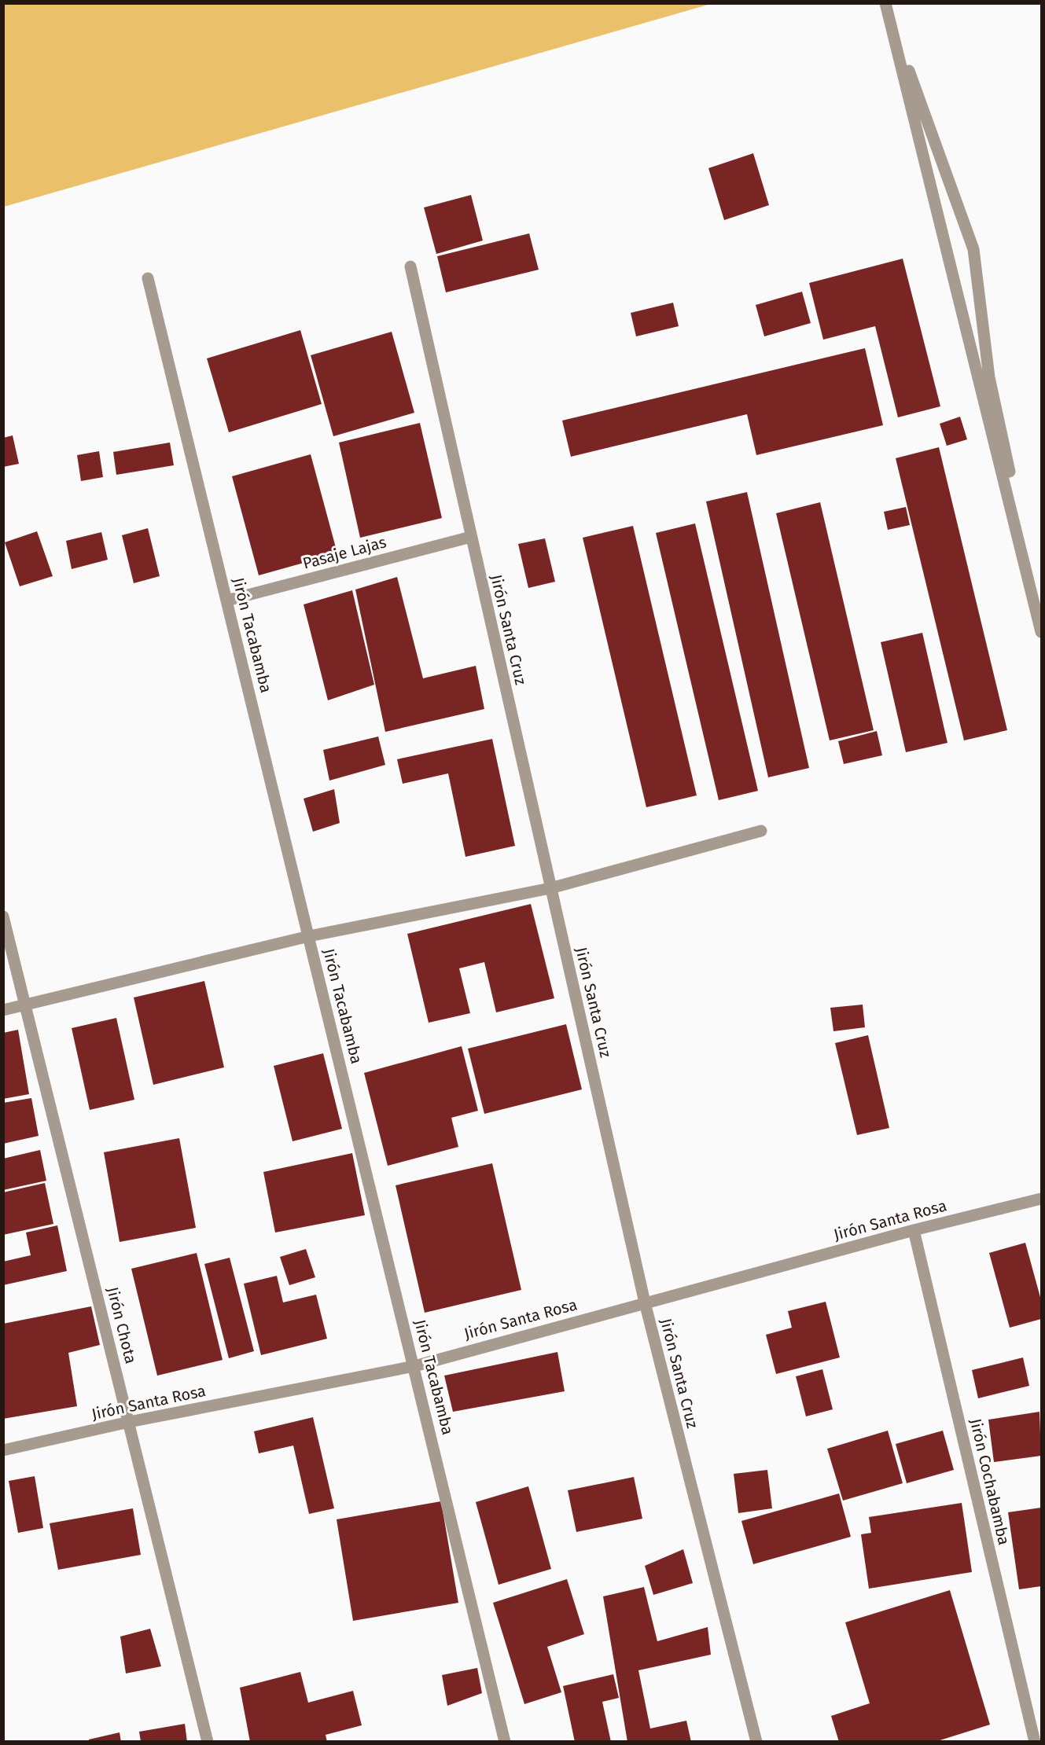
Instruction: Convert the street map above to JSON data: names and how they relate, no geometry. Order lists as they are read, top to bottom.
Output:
{
  "streets": {
    "street": [
      "Pasaje Lajas",
      "Jirón Santa Cruz",
      "Jirón Tacabamba",
      "Jirón Santa Rosa",
      "Jirón Chota",
      "Jirón Cochabamba"
    ]
  },
  "crossings": [
    ["Pasaje Lajas", "Jirón Santa Cruz"],
    ["Pasaje Lajas", "Jirón Tacabamba"],
    ["Jirón Santa Cruz", "Jirón Santa Rosa"],
    ["Jirón Tacabamba", "Jirón Santa Rosa"],
    ["Jirón Santa Rosa", "Jirón Chota"],
    ["Jirón Santa Rosa", "Jirón Cochabamba"]
  ]
}
